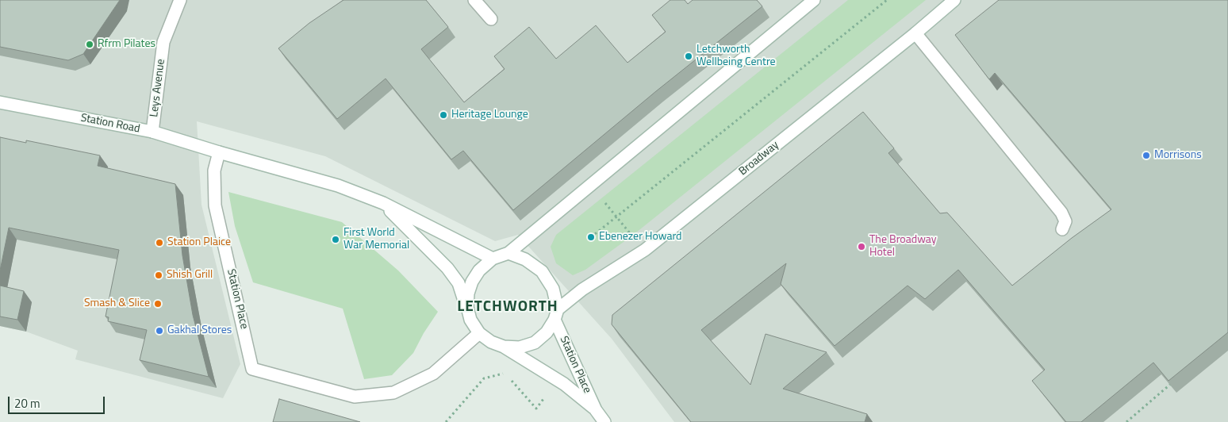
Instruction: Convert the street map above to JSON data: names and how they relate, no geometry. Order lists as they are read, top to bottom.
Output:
{
  "streets": {
    "street": [
      "Leys Avenue",
      "Station Road",
      "Broadway",
      "Station Place"
    ]
  },
  "crossings": [
    ["Leys Avenue", "Station Road"],
    ["Station Road", "Station Place"],
    ["Broadway", "Station Place"]
  ],
  "districts": ["LETCHWORTH"],
  "places": [
    "Rfrm Pilates",
    "Letchworth Wellbeing Centre",
    "Heritage Lounge",
    "Morrisons",
    "Ebenezer Howard",
    "First World War Memorial",
    "Station Plaice",
    "The Broadway Hotel",
    "Shish Grill",
    "Smash & Slice",
    "Gakhal Stores"
  ],
  "scale_bar": "20 m"
}
